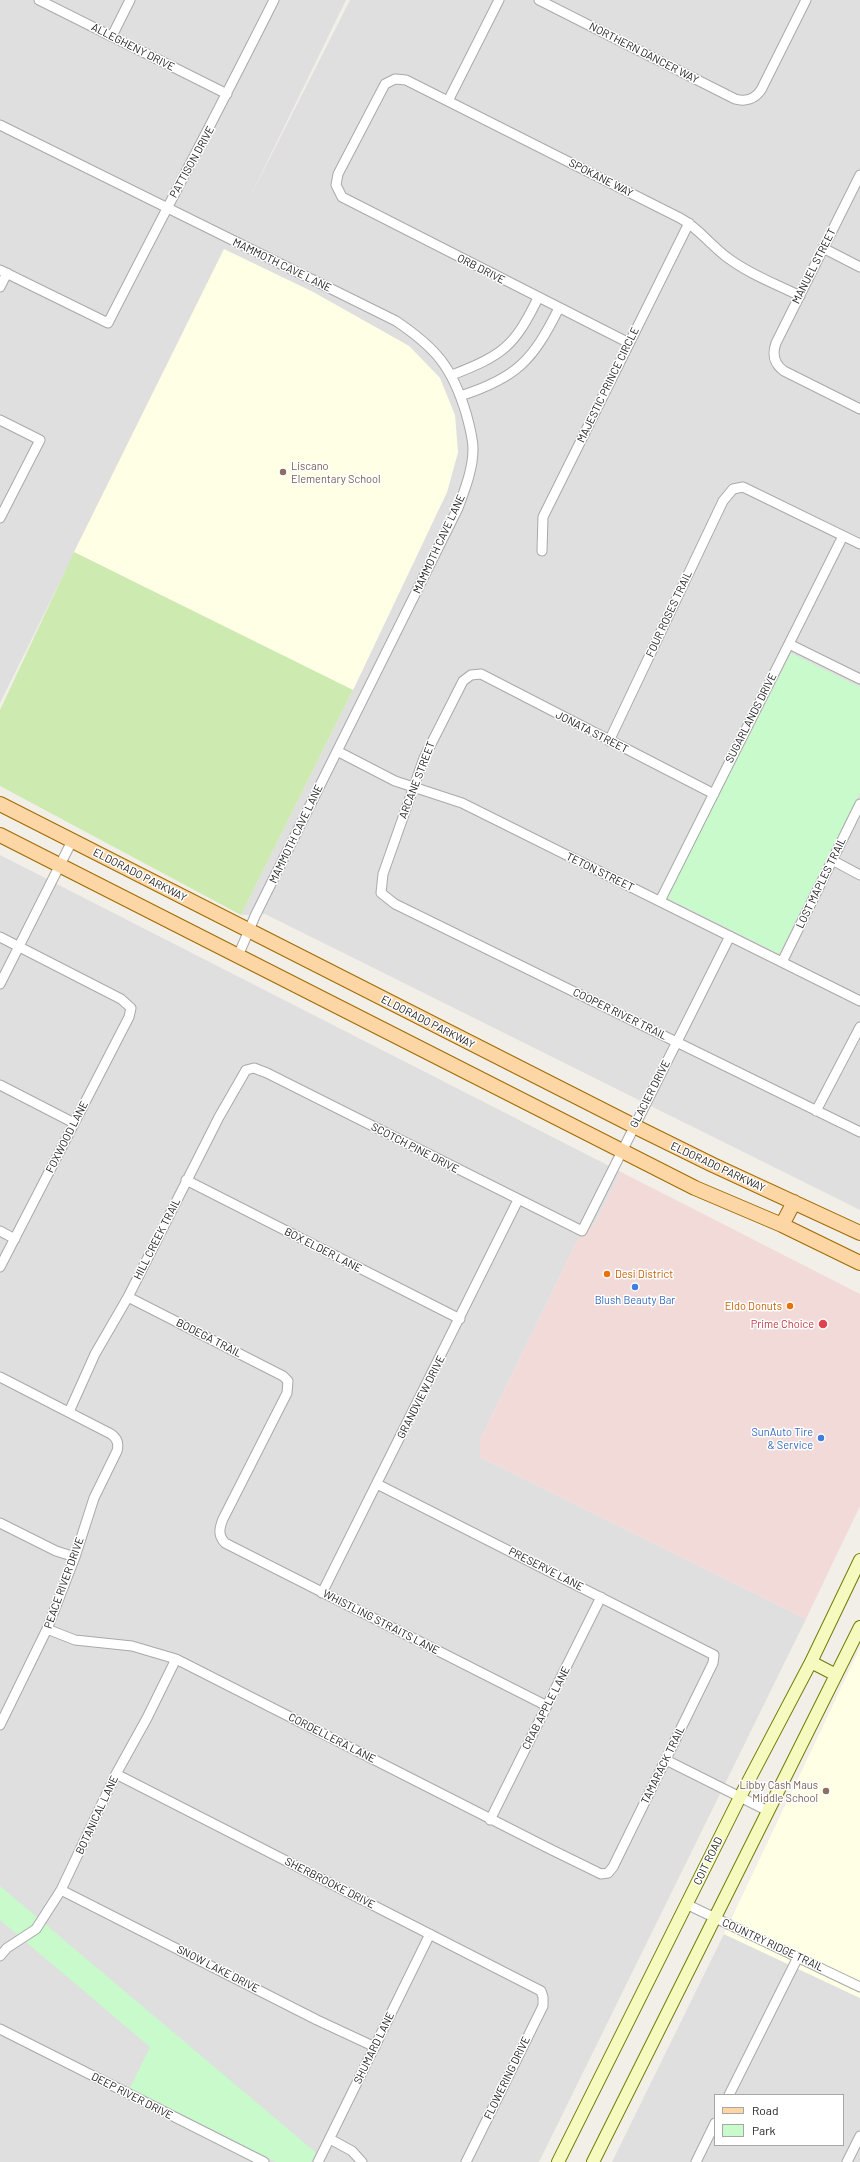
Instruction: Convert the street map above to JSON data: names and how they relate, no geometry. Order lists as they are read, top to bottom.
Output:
{
  "streets": {
    "main road": ["ELDORADO PARKWAY", "COIT ROAD"],
    "street": [
      "ALLEGHENY DRIVE",
      "NORTHERN DANCER WAY",
      "PATTISON DRIVE",
      "SPOKANE WAY",
      "MAMMOTH CAVE LANE",
      "MANUEL STREET",
      "ORB DRIVE",
      "MAJESTIC PRINCE CIRCLE",
      "FOUR ROSES TRAIL",
      "SUGARLANDS DRIVE",
      "JONATA STREET",
      "ARCANE STREET",
      "TETON STREET",
      "LOST MAPLES TRAIL",
      "COOPER RIVER TRAIL",
      "GLACIER DRIVE",
      "FOXWOOD LANE",
      "SCOTCH PINE DRIVE",
      "HILL CREEK TRAIL",
      "BOX ELDER LANE",
      "BODEGA TRAIL",
      "GRANDVIEW DRIVE",
      "PRESERVE LANE",
      "PEACE RIVER DRIVE",
      "WHISTLING STRAITS LANE",
      "CRAB APPLE LANE",
      "CORDELLERA LANE",
      "TAMARACK TRAIL",
      "BOTANICAL LANE",
      "SHERBROOKE DRIVE",
      "COUNTRY RIDGE TRAIL",
      "SNOW LAKE DRIVE",
      "SHUMARD LANE",
      "FLOWERING DRIVE",
      "DEEP RIVER DRIVE"
    ]
  },
  "crossings": [
    ["ALLEGHENY DRIVE", "PATTISON DRIVE"],
    ["PATTISON DRIVE", "MAMMOTH CAVE LANE"],
    ["SPOKANE WAY", "MANUEL STREET"],
    ["SPOKANE WAY", "ORB DRIVE"],
    ["SPOKANE WAY", "MAJESTIC PRINCE CIRCLE"],
    ["MAMMOTH CAVE LANE", "TETON STREET"],
    ["MAMMOTH CAVE LANE", "ELDORADO PARKWAY"],
    ["ORB DRIVE", "MAJESTIC PRINCE CIRCLE"],
    ["FOUR ROSES TRAIL", "SUGARLANDS DRIVE"],
    ["FOUR ROSES TRAIL", "JONATA STREET"],
    ["SUGARLANDS DRIVE", "JONATA STREET"],
    ["SUGARLANDS DRIVE", "TETON STREET"],
    ["JONATA STREET", "ARCANE STREET"],
    ["ARCANE STREET", "TETON STREET"],
    ["ARCANE STREET", "COOPER RIVER TRAIL"],
    ["TETON STREET", "LOST MAPLES TRAIL"],
    ["TETON STREET", "GLACIER DRIVE"],
    ["ELDORADO PARKWAY", "GLACIER DRIVE"],
    ["COOPER RIVER TRAIL", "GLACIER DRIVE"],
    ["GLACIER DRIVE", "SCOTCH PINE DRIVE"],
    ["SCOTCH PINE DRIVE", "HILL CREEK TRAIL"],
    ["SCOTCH PINE DRIVE", "GRANDVIEW DRIVE"],
    ["HILL CREEK TRAIL", "BOX ELDER LANE"],
    ["HILL CREEK TRAIL", "BODEGA TRAIL"],
    ["HILL CREEK TRAIL", "PEACE RIVER DRIVE"],
    ["BOX ELDER LANE", "GRANDVIEW DRIVE"],
    ["BODEGA TRAIL", "WHISTLING STRAITS LANE"],
    ["GRANDVIEW DRIVE", "PRESERVE LANE"],
    ["GRANDVIEW DRIVE", "WHISTLING STRAITS LANE"],
    ["PRESERVE LANE", "CRAB APPLE LANE"],
    ["PRESERVE LANE", "TAMARACK TRAIL"],
    ["PEACE RIVER DRIVE", "CORDELLERA LANE"],
    ["WHISTLING STRAITS LANE", "CRAB APPLE LANE"],
    ["CRAB APPLE LANE", "CORDELLERA LANE"],
    ["CORDELLERA LANE", "TAMARACK TRAIL"],
    ["CORDELLERA LANE", "BOTANICAL LANE"],
    ["BOTANICAL LANE", "SHERBROOKE DRIVE"],
    ["BOTANICAL LANE", "SNOW LAKE DRIVE"],
    ["COIT ROAD", "COUNTRY RIDGE TRAIL"],
    ["SHERBROOKE DRIVE", "SHUMARD LANE"],
    ["SHERBROOKE DRIVE", "FLOWERING DRIVE"],
    ["SNOW LAKE DRIVE", "SHUMARD LANE"]
  ],
  "places": [
    "Liscano Elementary School",
    "Desi District",
    "Blush Beauty Bar",
    "Eldo Donuts",
    "Prime Choice",
    "SunAuto Tire & Service",
    "Libby Cash Maus Middle School"
  ],
  "legend": ["Road", "Park"]
}
